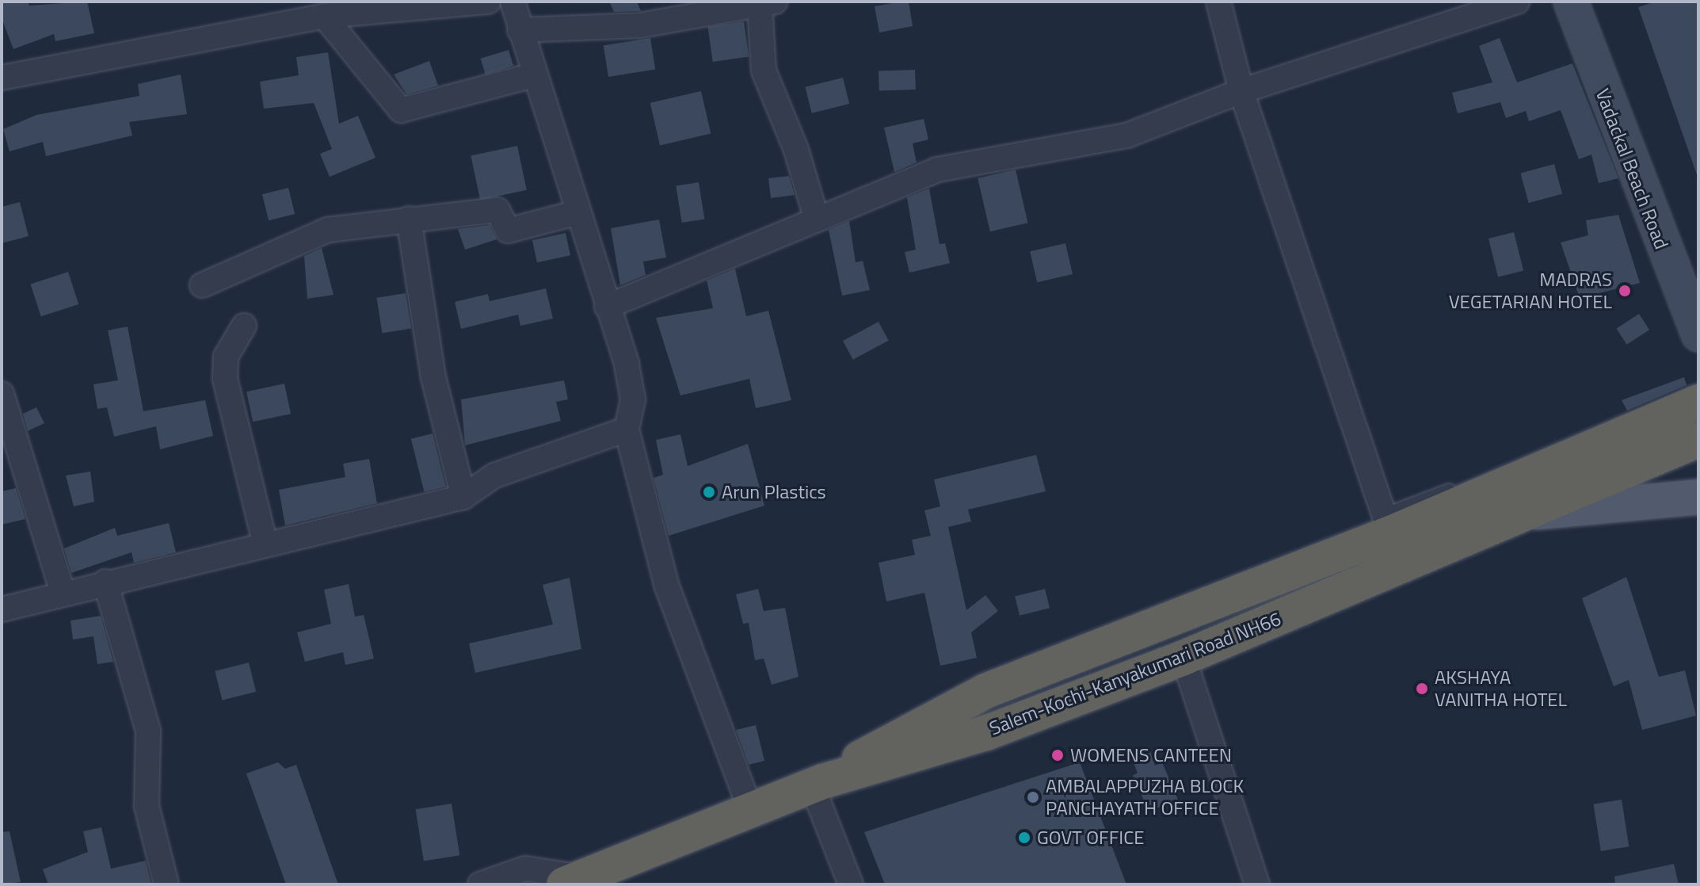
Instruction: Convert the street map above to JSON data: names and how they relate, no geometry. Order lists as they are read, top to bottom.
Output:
{
  "streets": {
    "highway": ["Salem-Kochi-Kanyakumari Road NH66"],
    "main road": ["Vadackal Beach Road"]
  },
  "places": [
    "MADRAS VEGETARIAN HOTEL",
    "Arun Plastics",
    "AKSHAYA VANITHA HOTEL",
    "WOMENS CANTEEN",
    "AMBALAPPUZHA BLOCK PANCHAYATH OFFICE",
    "GOVT OFFICE"
  ]
}
